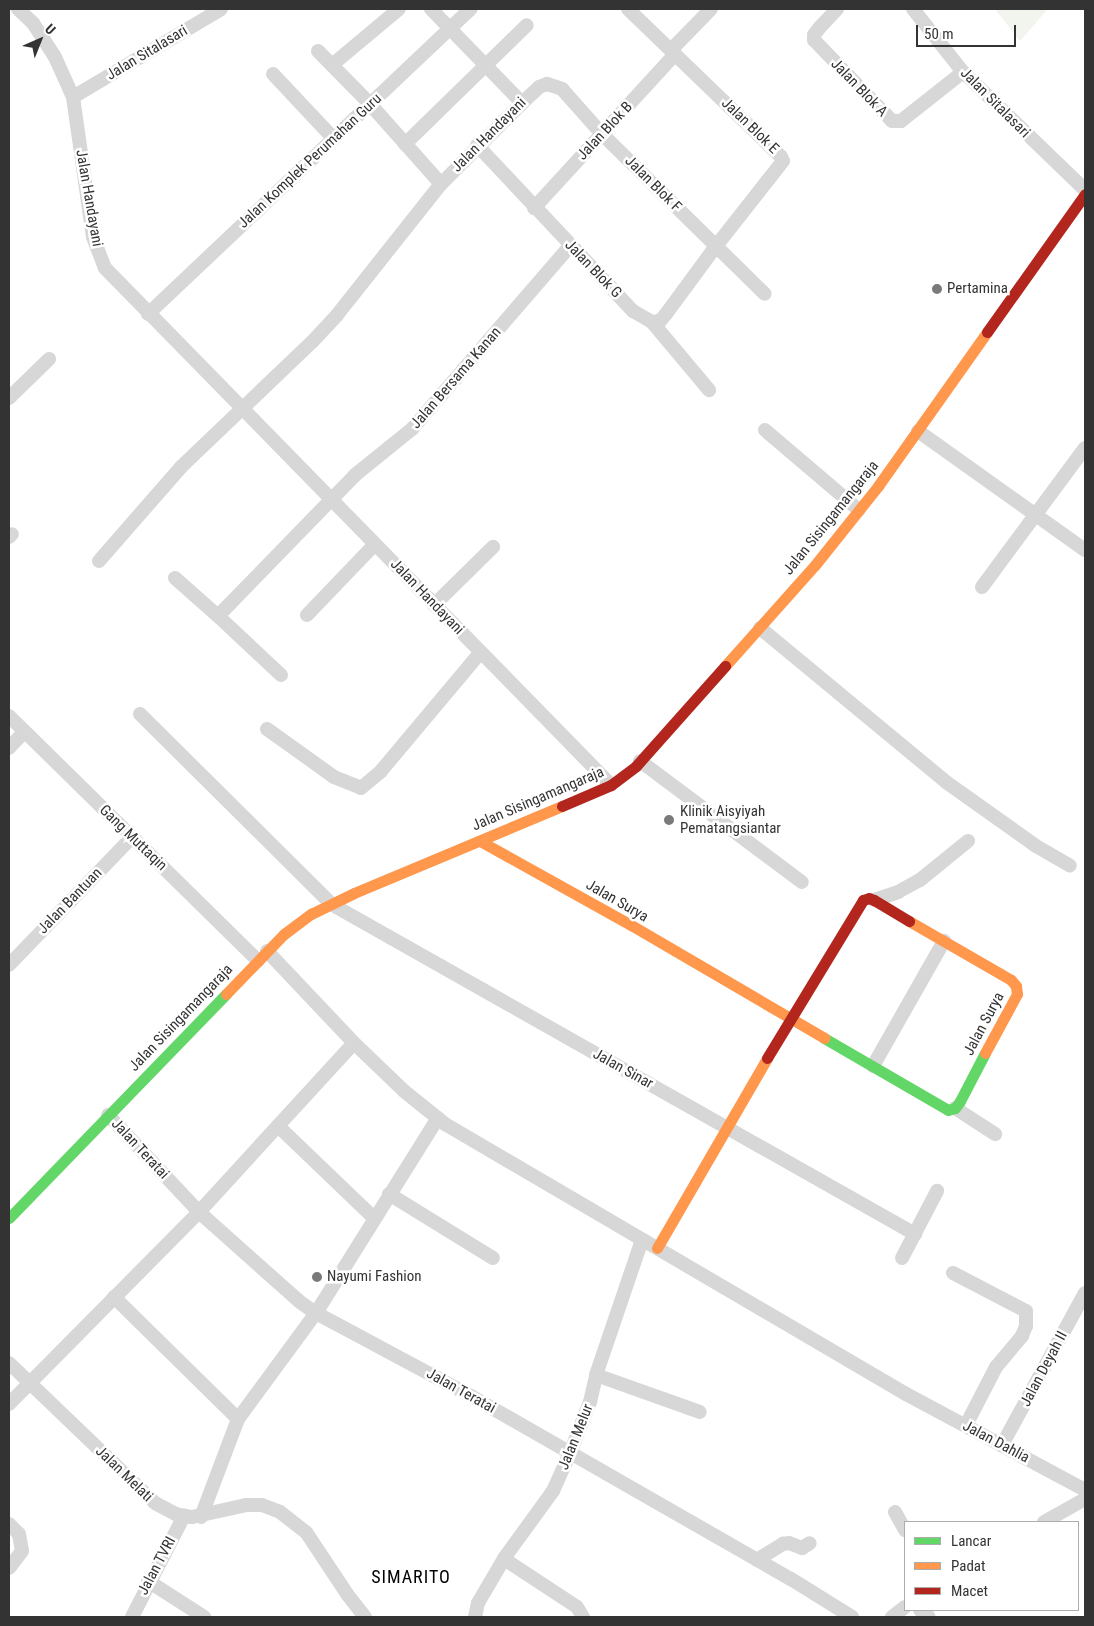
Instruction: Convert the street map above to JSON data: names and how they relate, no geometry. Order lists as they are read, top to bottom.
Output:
{
  "streets": {
    "main road": ["Jalan Sisingamangaraja", "Jalan Surya"],
    "street": [
      "Jalan Sitalasari",
      "Jalan Blok A",
      "Jalan Blok E",
      "Jalan Blok B",
      "Jalan Handayani",
      "Jalan Komplek Perumahan Guru",
      "Jalan Blok F",
      "Jalan Blok G",
      "Jalan Bersama Kanan",
      "Gang Muttaqin",
      "Jalan Bantuan",
      "Jalan Sinar",
      "Jalan Teratai",
      "Jalan Deyah II",
      "Jalan Melur",
      "Jalan Dahlia",
      "Jalan Melati",
      "Jalan TVRI"
    ]
  },
  "crossings": [
    ["Jalan Sitalasari", "Jalan Blok A"],
    ["Jalan Sitalasari", "Jalan Handayani"],
    ["Jalan Sitalasari", "Jalan Sisingamangaraja"],
    ["Jalan Blok E", "Jalan Blok B"],
    ["Jalan Blok E", "Jalan Blok F"],
    ["Jalan Blok E", "Jalan Blok G"],
    ["Jalan Blok B", "Jalan Blok F"],
    ["Jalan Blok B", "Jalan Blok G"],
    ["Jalan Handayani", "Jalan Komplek Perumahan Guru"],
    ["Jalan Handayani", "Jalan Blok F"],
    ["Jalan Handayani", "Jalan Blok G"],
    ["Jalan Handayani", "Jalan Bersama Kanan"],
    ["Jalan Handayani", "Jalan Sisingamangaraja"],
    ["Jalan Blok G", "Jalan Bersama Kanan"],
    ["Jalan Sisingamangaraja", "Gang Muttaqin"],
    ["Jalan Sisingamangaraja", "Jalan Surya"],
    ["Jalan Sisingamangaraja", "Jalan Sinar"],
    ["Jalan Sisingamangaraja", "Jalan Teratai"],
    ["Gang Muttaqin", "Jalan Bantuan"],
    ["Gang Muttaqin", "Jalan Melur"],
    ["Gang Muttaqin", "Jalan Dahlia"],
    ["Jalan Teratai", "Jalan Melur"],
    ["Jalan Deyah II", "Jalan Dahlia"],
    ["Jalan Melur", "Jalan Dahlia"],
    ["Jalan Melati", "Jalan TVRI"]
  ],
  "districts": ["SIMARITO"],
  "places": ["Pertamina", "Klinik Aisyiyah Pematangsiantar", "Nayumi Fashion"],
  "legend": ["Lancar", "Padat", "Macet"],
  "scale_bar": "50 m",
  "north": "top right"
}
